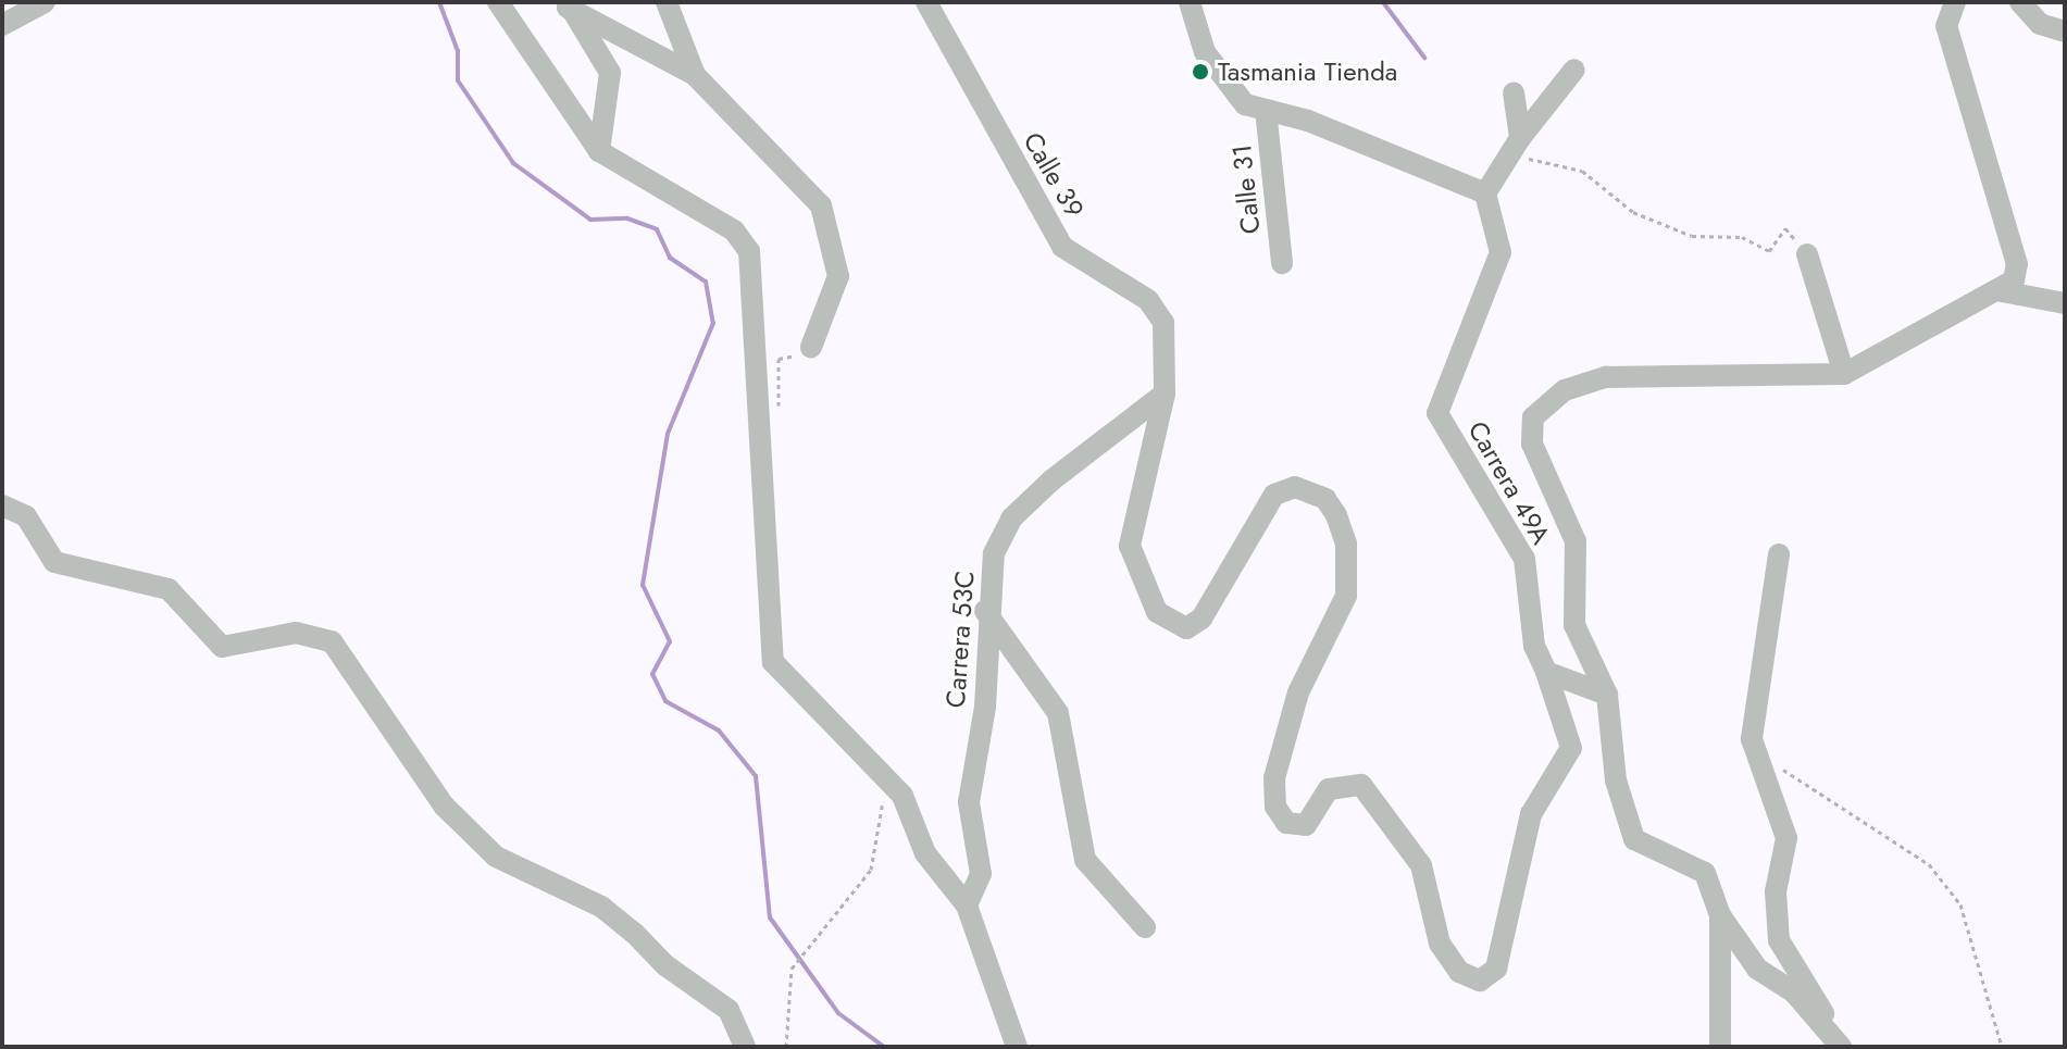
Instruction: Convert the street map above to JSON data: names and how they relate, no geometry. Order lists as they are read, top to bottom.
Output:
{
  "streets": {
    "street": [
      "Calle 39",
      "Calle 31",
      "Carrera 49A",
      "Carrera 53C"
    ]
  },
  "crossings": [
    ["Calle 39", "Carrera 49A"],
    ["Calle 39", "Carrera 53C"]
  ],
  "places": ["Tasmania Tienda"]
}
